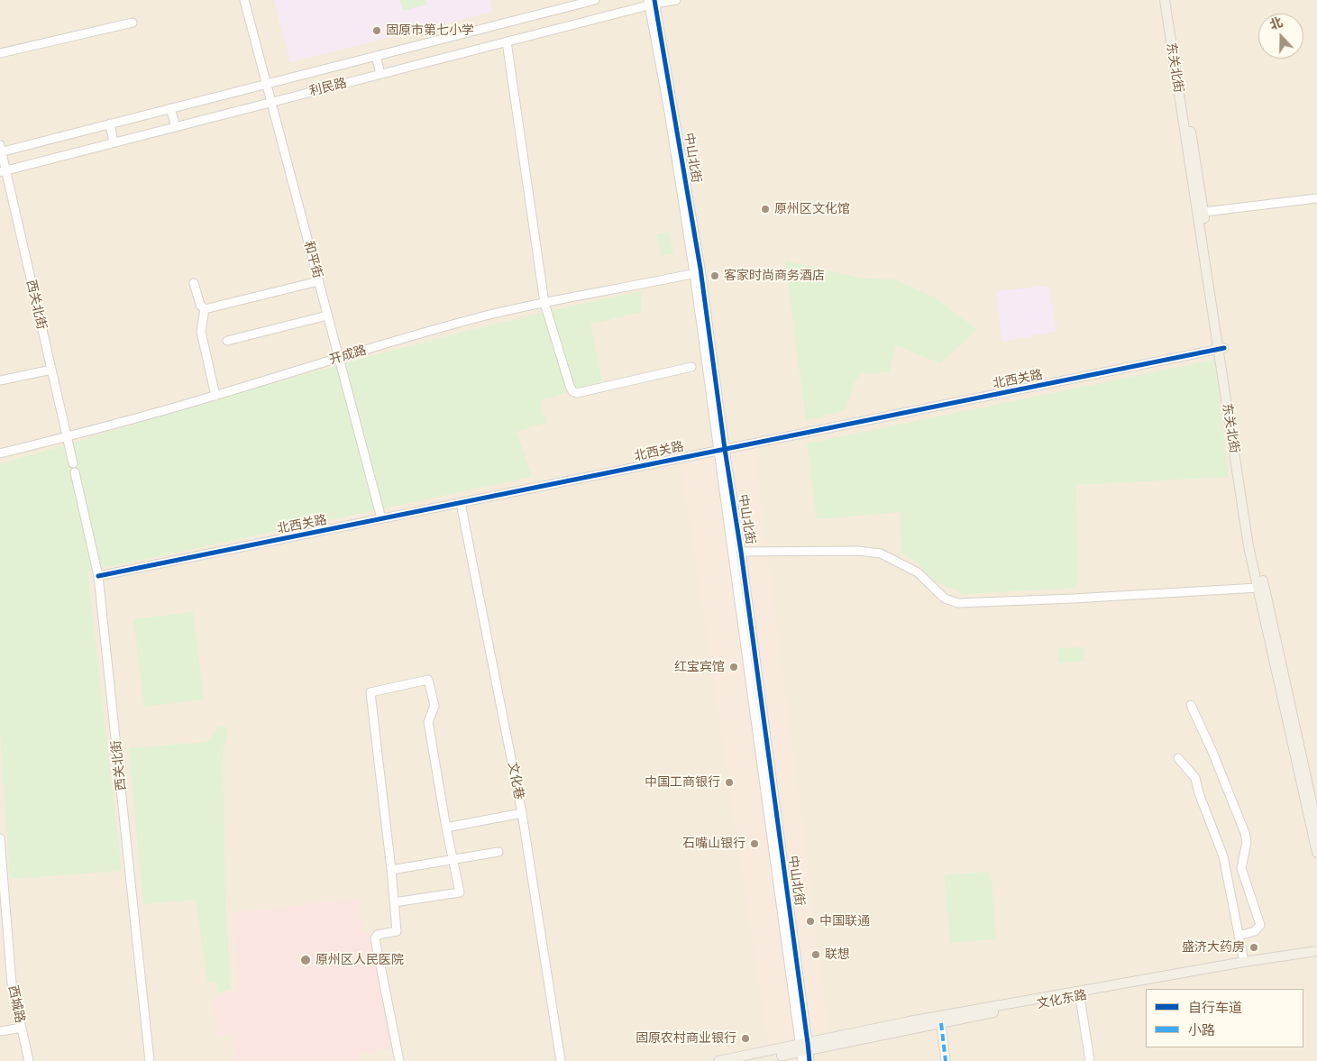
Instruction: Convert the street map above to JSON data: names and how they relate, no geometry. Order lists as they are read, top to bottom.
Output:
{
  "streets": {
    "main road": ["东关北街", "文化东路"],
    "street": [
      "利民路",
      "中山北街",
      "和平街",
      "西关北街",
      "开成路",
      "北西关路",
      "文化巷",
      "西城路"
    ]
  },
  "crossings": [
    ["东关北街", "北西关路"],
    ["利民路", "中山北街"],
    ["利民路", "和平街"],
    ["利民路", "西关北街"],
    ["中山北街", "开成路"],
    ["中山北街", "北西关路"],
    ["中山北街", "文化东路"],
    ["和平街", "开成路"],
    ["和平街", "北西关路"],
    ["西关北街", "开成路"],
    ["西关北街", "北西关路"],
    ["北西关路", "文化巷"]
  ],
  "places": [
    "固原市第七小学",
    "原州区文化馆",
    "客家时尚商务酒店",
    "红宝宾馆",
    "中国工商银行",
    "石嘴山银行",
    "中国联通",
    "盛济大药房",
    "联想",
    "原州区人民医院",
    "固原农村商业银行"
  ],
  "legend": ["自行车道", "小路"],
  "north": "top"
}
